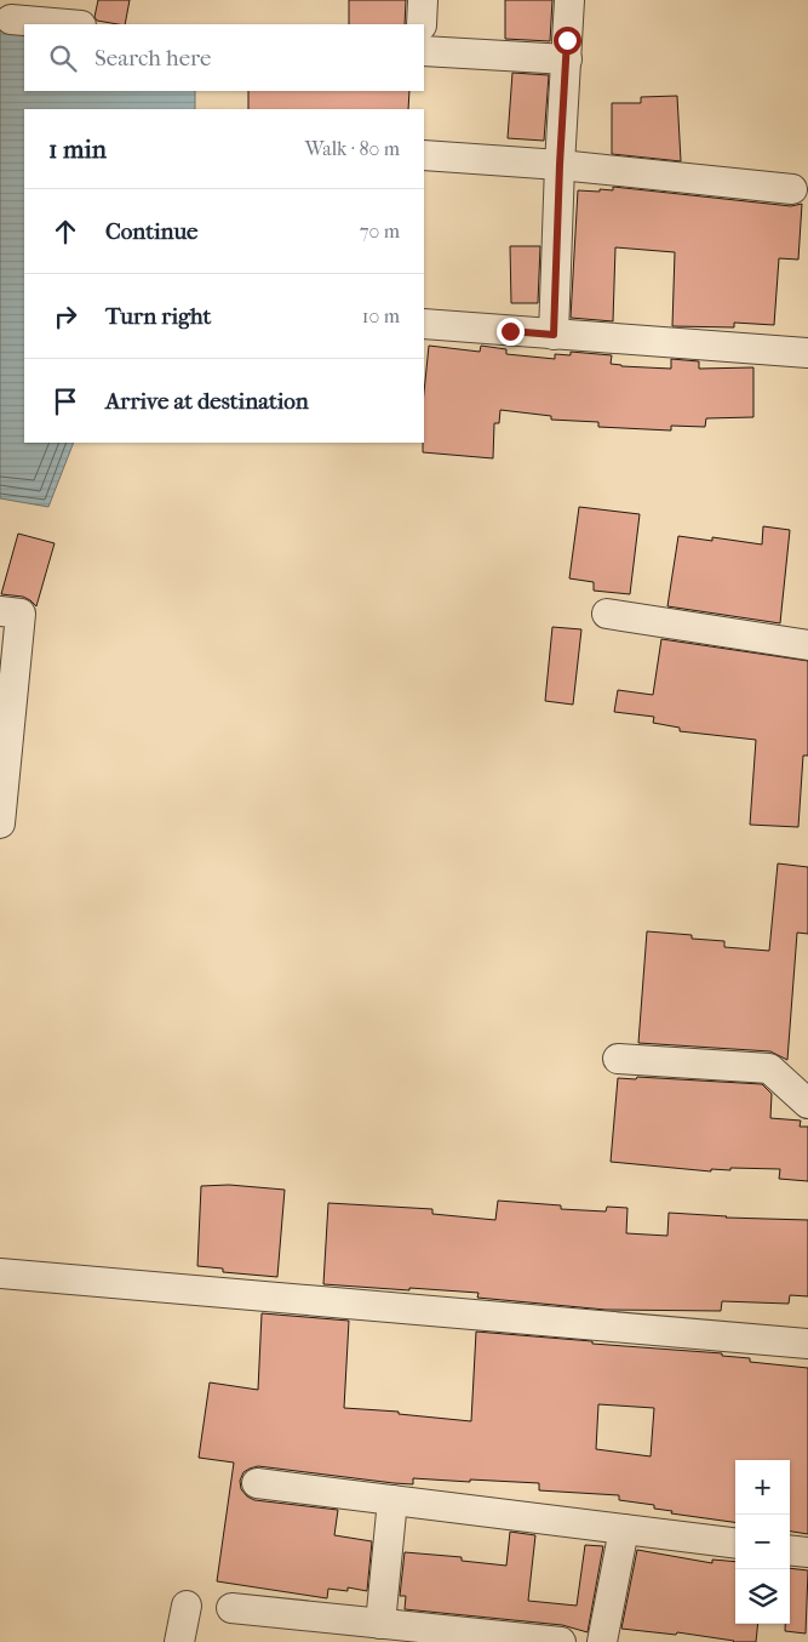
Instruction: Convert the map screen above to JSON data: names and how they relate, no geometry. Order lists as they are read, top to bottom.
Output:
{
  "page": {
    "search": "Search here",
    "heading": ["1 min", "Walk · 80 m"],
    "list": [
      ["Continue", "70 m"],
      ["Turn right", "10 m"],
      "Arrive at destination"
    ],
    "map_buttons": ["+", "−"]
  }
}
